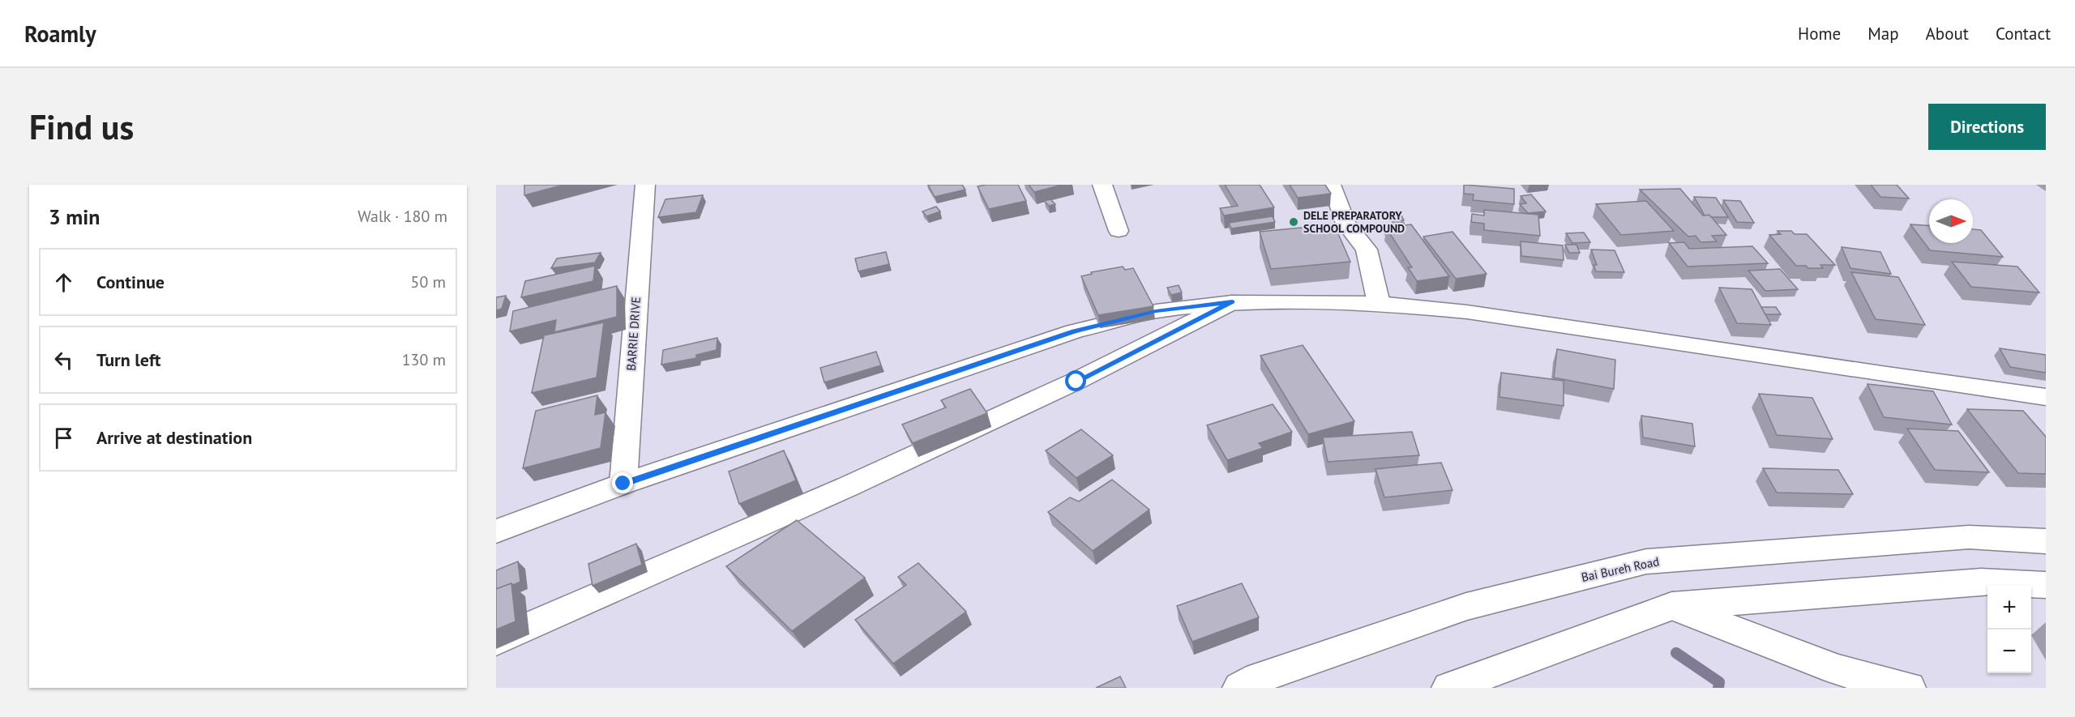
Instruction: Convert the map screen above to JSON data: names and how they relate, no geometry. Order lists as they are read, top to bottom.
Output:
{
  "streets": {
    "main road": ["BARRIE DRIVE", "Bai Bureh Road"]
  },
  "places": ["DELE PREPARATORY SCHOOL COMPOUND"],
  "north": "right",
  "page": {
    "header": "Roamly",
    "nav": [
      "Home",
      "Map",
      "About",
      "Contact"
    ],
    "buttons": "Directions",
    "title": "Find us",
    "heading": ["3 min", "Walk · 180 m"],
    "list": [
      ["Continue", "50 m"],
      ["Turn left", "130 m"],
      "Arrive at destination"
    ],
    "map_buttons": ["+", "−"]
  }
}
